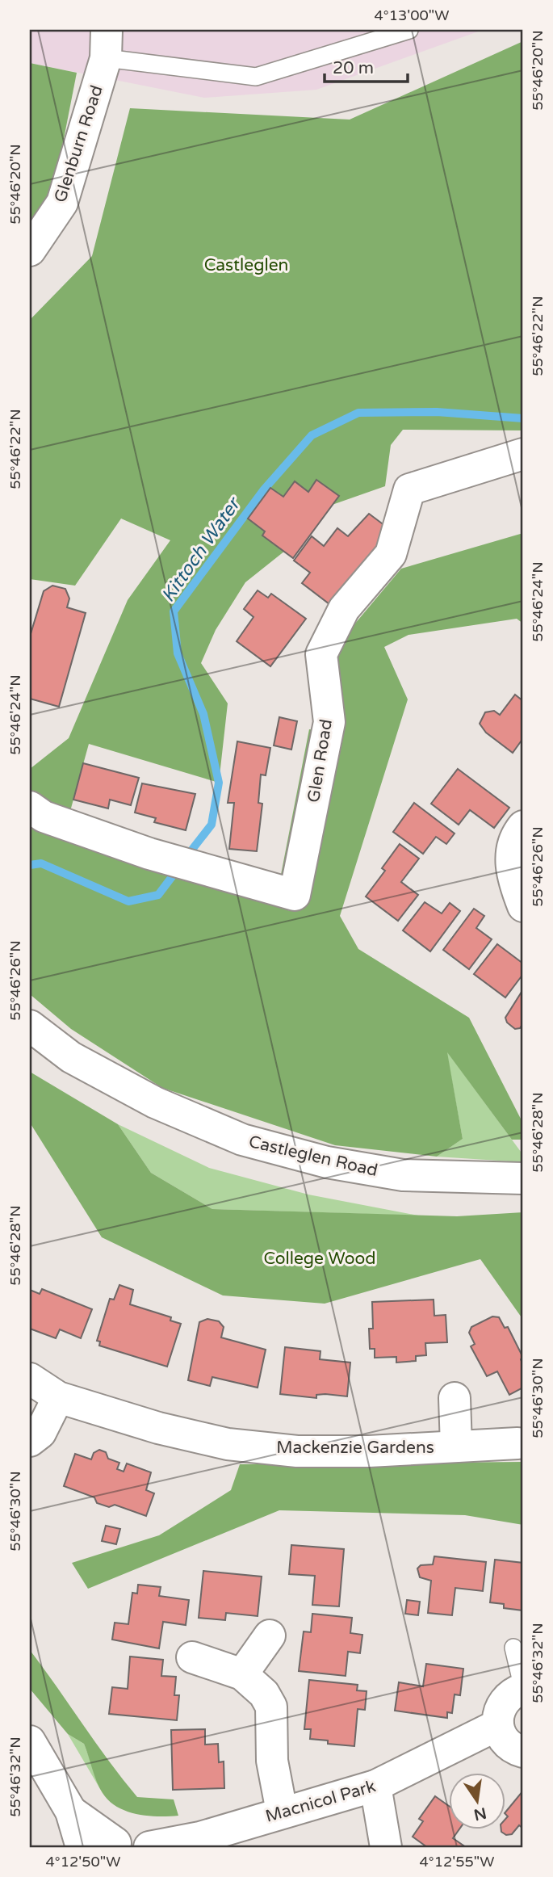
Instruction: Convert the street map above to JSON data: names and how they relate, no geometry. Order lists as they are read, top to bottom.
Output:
{
  "streets": {
    "street": [
      "Glenburn Road",
      "Glen Road",
      "Castleglen Road",
      "Mackenzie Gardens",
      "Macnicol Park"
    ]
  },
  "water": ["Kittoch Water"],
  "parks": ["Castleglen", "College Wood"],
  "scale_bar": "20 m",
  "north": "bottom",
  "coordinates": [
    "4°13'00\"W",
    "55°46'20\"N",
    "55°46'22\"N",
    "55°46'24\"N",
    "55°46'26\"N",
    "55°46'28\"N",
    "55°46'30\"N",
    "55°46'32\"N",
    "4°12'50\"W",
    "4°12'55\"W"
  ]
}
